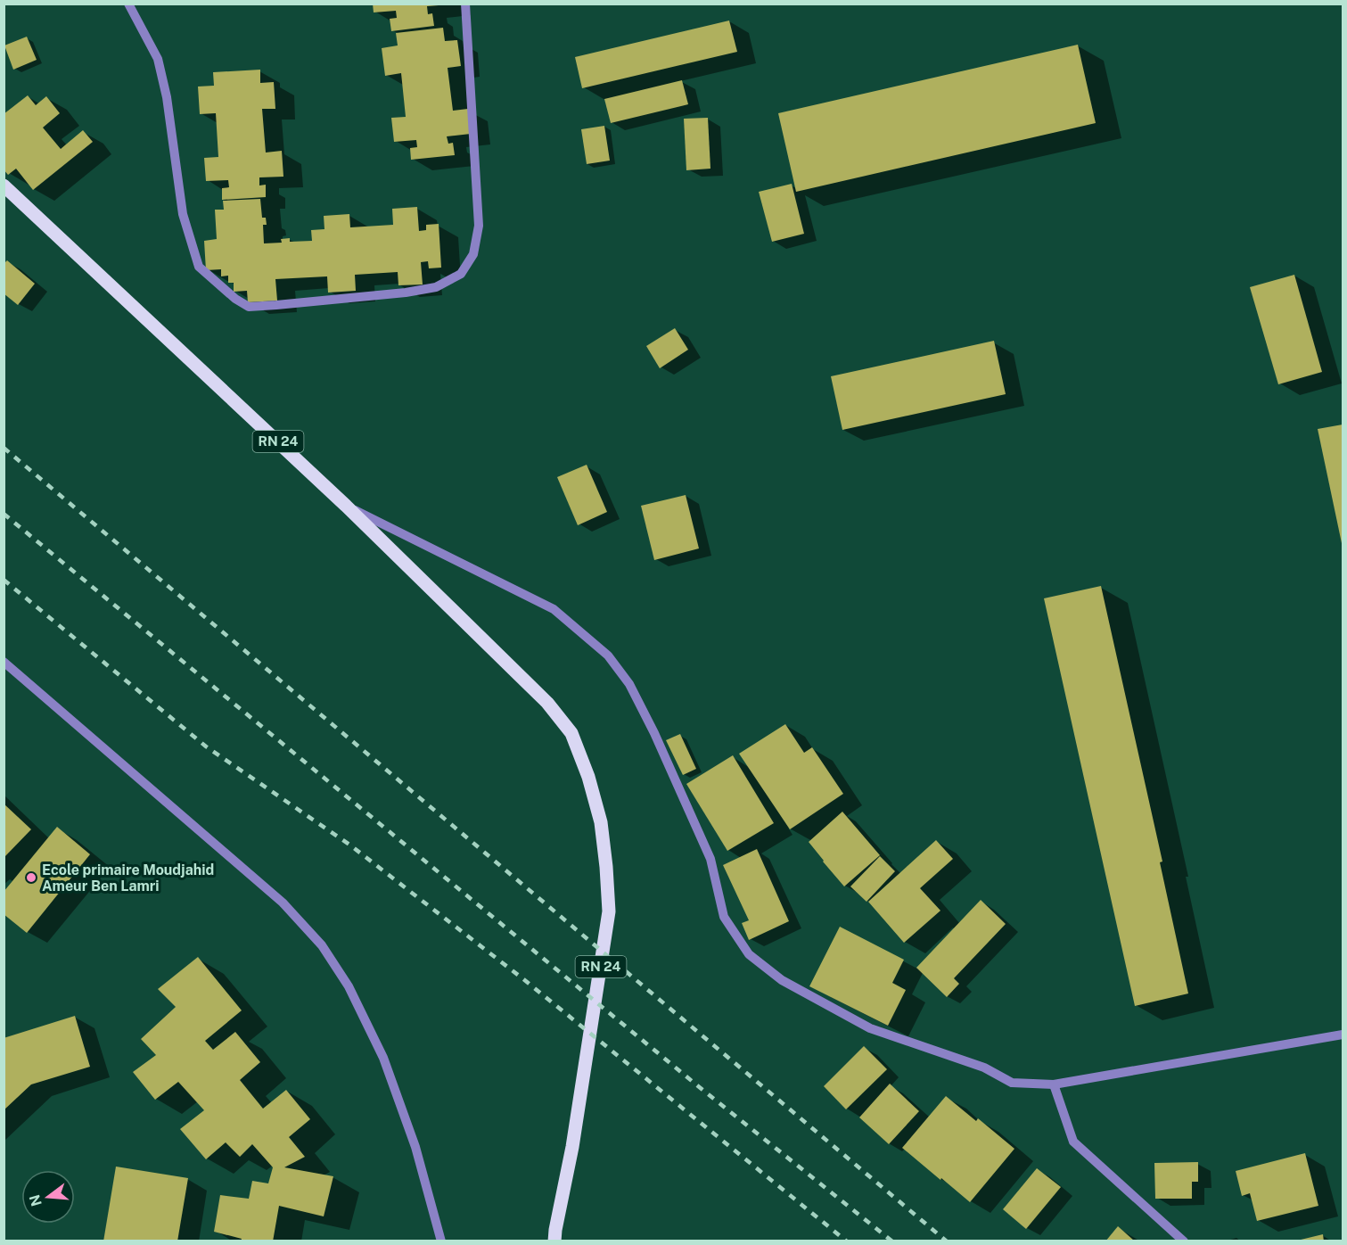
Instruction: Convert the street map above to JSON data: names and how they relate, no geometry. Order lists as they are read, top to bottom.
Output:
{
  "streets": {
    "main road": ["RN 24"]
  },
  "places": ["Ecole primaire Moudjahid Ameur Ben Lamri"],
  "north": "left"
}
